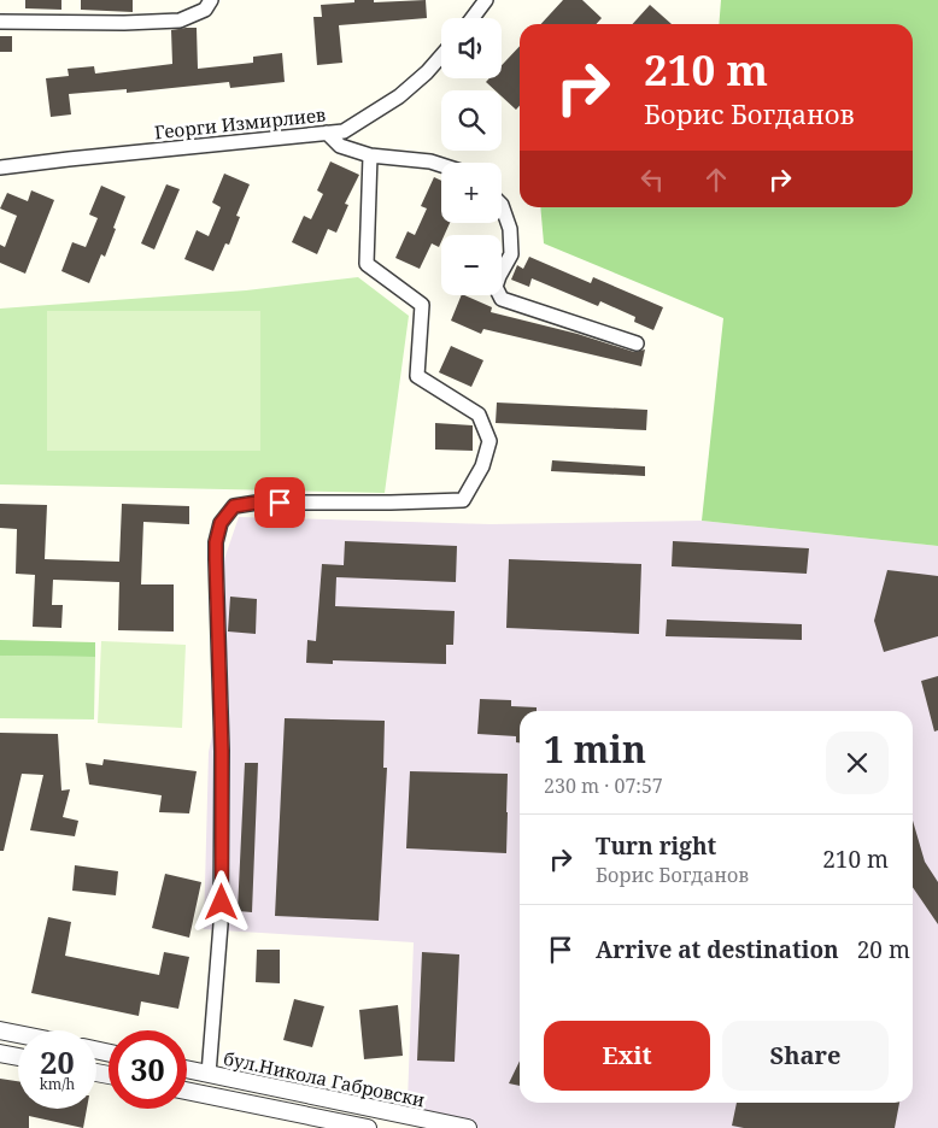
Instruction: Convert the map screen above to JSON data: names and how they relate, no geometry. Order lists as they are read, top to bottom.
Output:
{
  "streets": {
    "street": ["Георги Измирлиев", "бул.Никола Габровски"]
  },
  "page": {
    "map_buttons": ["+", "−"],
    "turn": ["210 m", "Борис Богданов"],
    "heading": ["1 min", "230 m · 07:57"],
    "list": [
      {
        "name": "Turn right",
        "note": "Борис Богданов",
        "value": "210 m"
      },
      {
        "name": "Arrive at destination",
        "value": "20 m"
      }
    ],
    "buttons": ["Exit", "Share"],
    "speed": "20 km/h",
    "limit": "30"
  }
}
